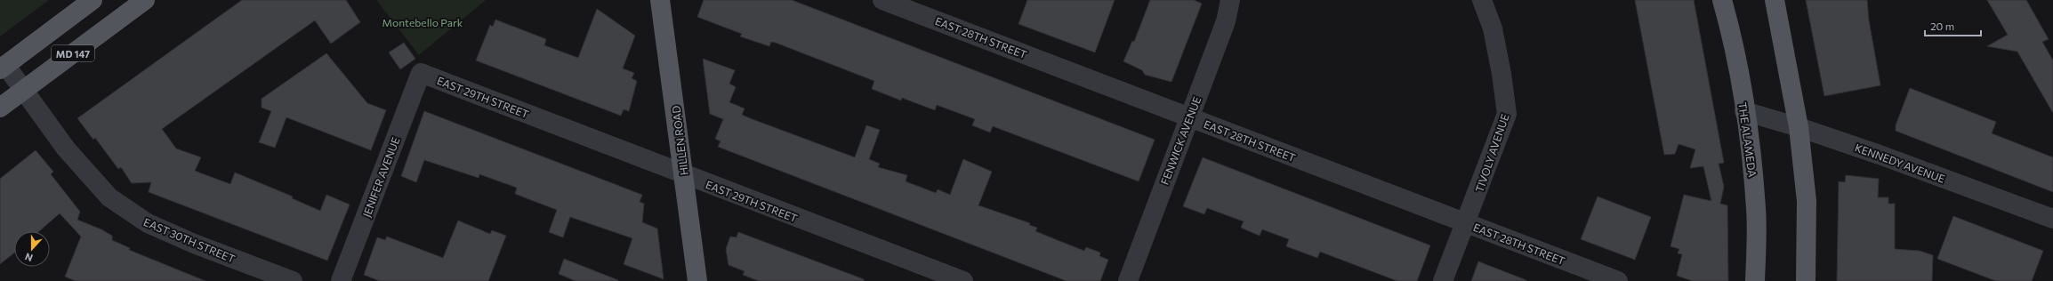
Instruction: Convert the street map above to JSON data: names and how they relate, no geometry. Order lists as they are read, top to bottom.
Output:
{
  "streets": {
    "main road": ["MD 147", "THE ALAMEDA", "HILLEN ROAD"],
    "street": [
      "EAST 28TH STREET",
      "EAST 29TH STREET",
      "FENWICK AVENUE",
      "TIVOLY AVENUE",
      "KENNEDY AVENUE",
      "JENIFER AVENUE",
      "EAST 30TH STREET"
    ]
  },
  "crossings": [
    ["EAST 28TH STREET", "FENWICK AVENUE"],
    ["EAST 28TH STREET", "TIVOLY AVENUE"],
    ["MD 147", "EAST 30TH STREET"],
    ["EAST 29TH STREET", "HILLEN ROAD"],
    ["EAST 29TH STREET", "JENIFER AVENUE"],
    ["THE ALAMEDA", "KENNEDY AVENUE"]
  ],
  "parks": ["Montebello Park"],
  "scale_bar": "20 m",
  "north": "bottom"
}
